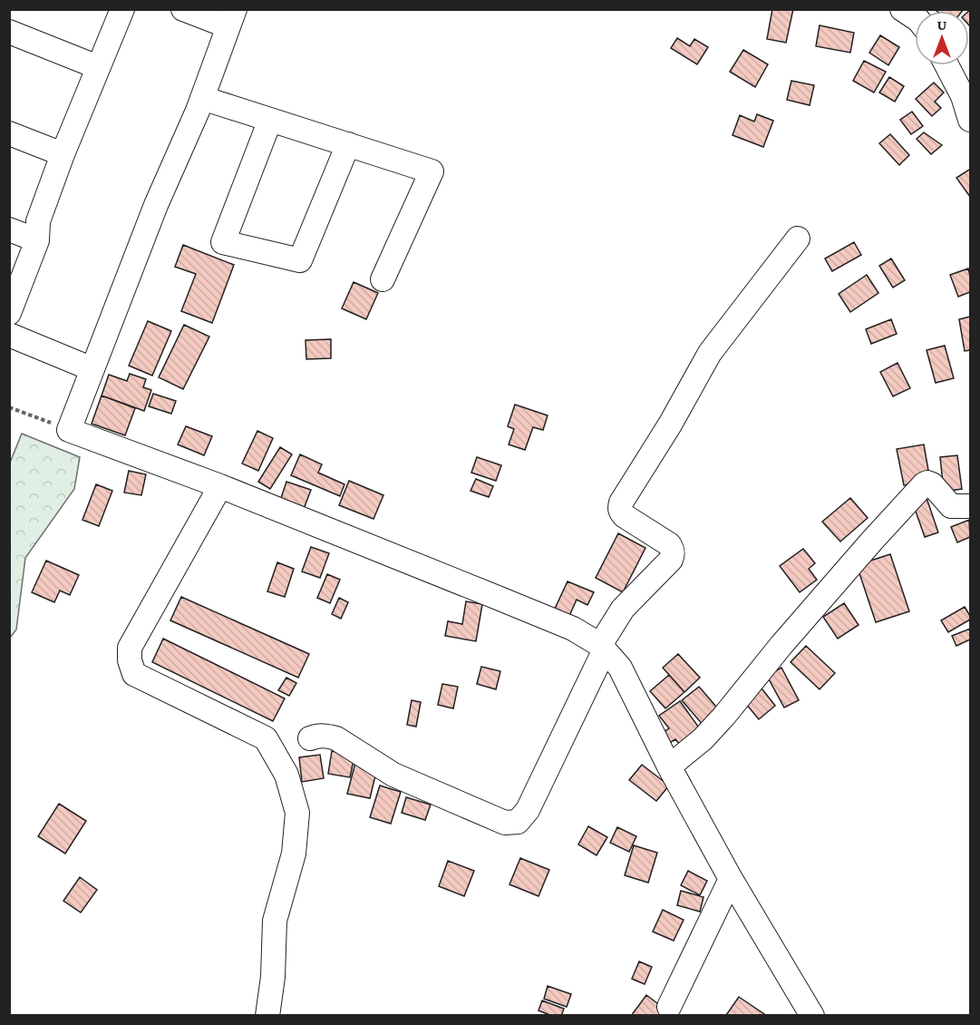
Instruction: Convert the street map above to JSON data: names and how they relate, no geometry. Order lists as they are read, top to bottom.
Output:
{
  "north": "top"
}
